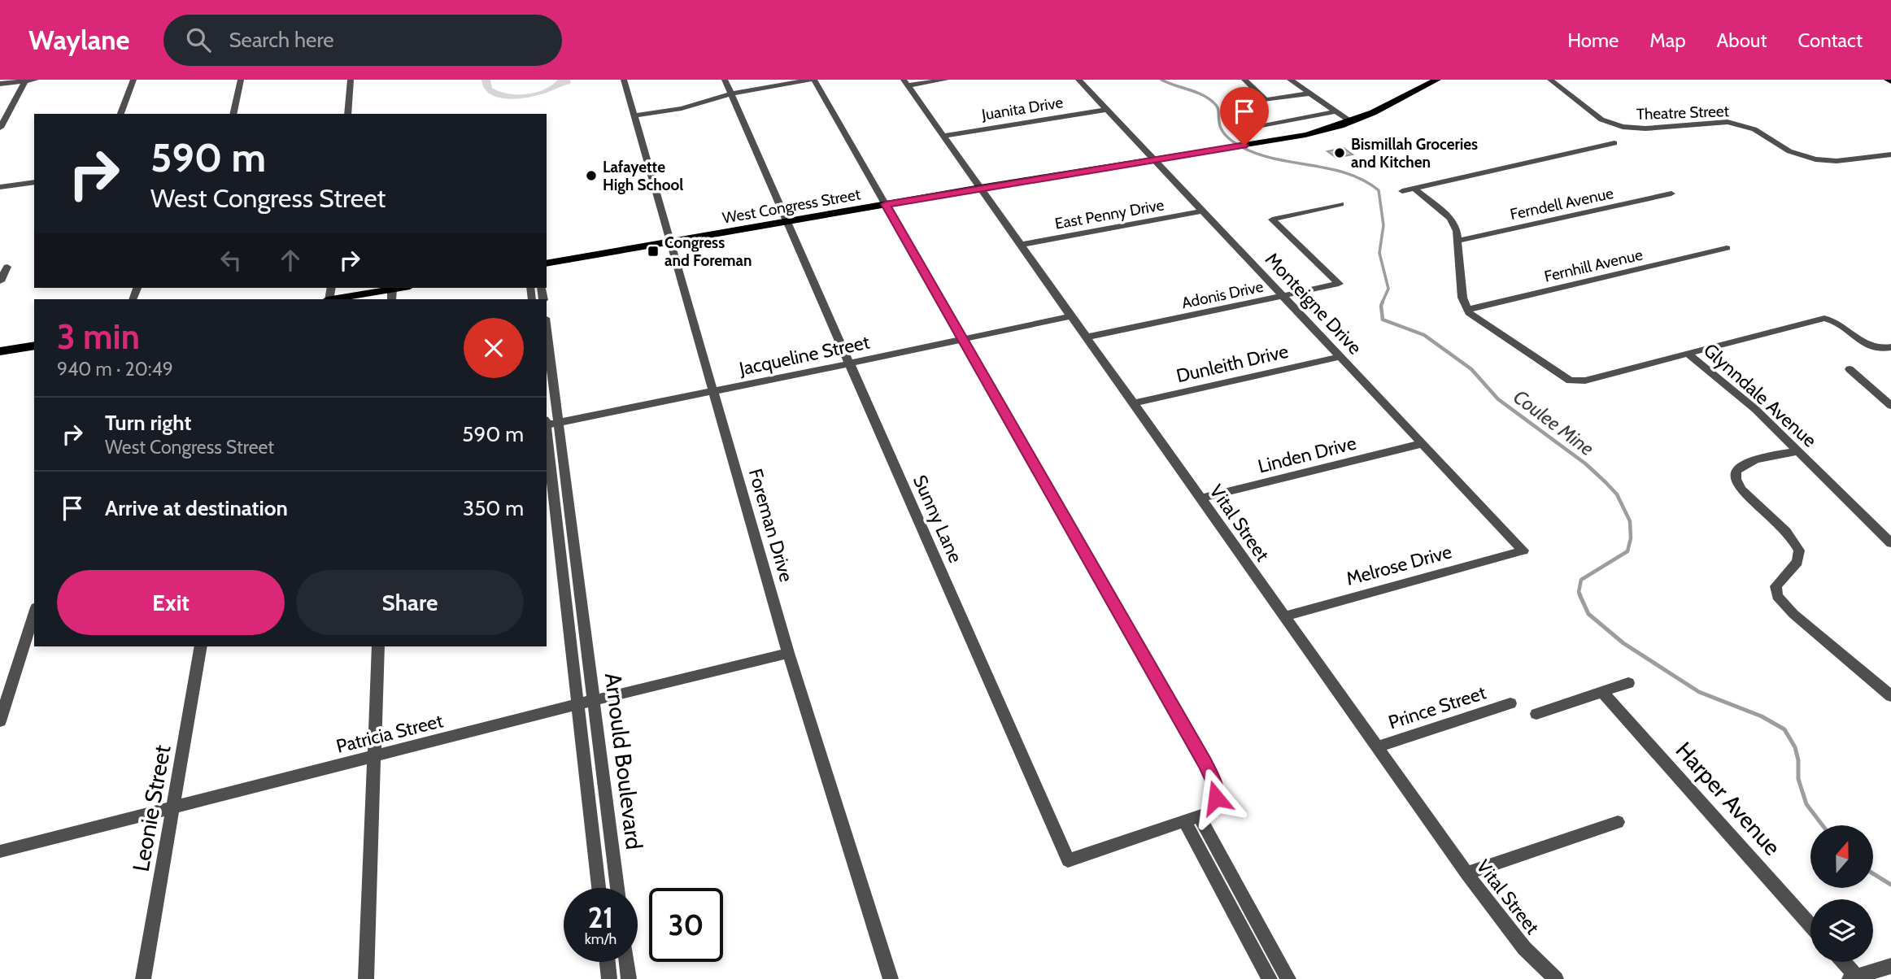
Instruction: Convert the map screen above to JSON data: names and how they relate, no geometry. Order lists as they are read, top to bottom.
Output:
{
  "streets": {
    "main road": ["West Congress Street"],
    "street": [
      "Juanita Drive",
      "Theatre Street",
      "Ferndell Avenue",
      "East Penny Drive",
      "Fernhill Avenue",
      "Adonis Drive",
      "Monteigne Drive",
      "Jacqueline Street",
      "Dunleith Drive",
      "Glynndale Avenue",
      "Linden Drive",
      "Sunny Lane",
      "Vital Street",
      "Foreman Drive",
      "Melrose Drive",
      "Prince Street",
      "Patricia Street",
      "Arnould Boulevard",
      "Harper Avenue",
      "Leonie Street"
    ]
  },
  "crossings": [
    ["Juanita Drive", "Monteigne Drive"],
    ["Juanita Drive", "Vital Street"],
    ["West Congress Street", "Monteigne Drive"],
    ["West Congress Street", "Sunny Lane"],
    ["West Congress Street", "Vital Street"],
    ["West Congress Street", "Foreman Drive"],
    ["East Penny Drive", "Monteigne Drive"],
    ["East Penny Drive", "Vital Street"],
    ["Fernhill Avenue", "Glynndale Avenue"],
    ["Adonis Drive", "Monteigne Drive"],
    ["Adonis Drive", "Vital Street"],
    ["Monteigne Drive", "Dunleith Drive"],
    ["Monteigne Drive", "Linden Drive"],
    ["Monteigne Drive", "Melrose Drive"],
    ["Jacqueline Street", "Sunny Lane"],
    ["Jacqueline Street", "Vital Street"],
    ["Jacqueline Street", "Foreman Drive"],
    ["Jacqueline Street", "Arnould Boulevard"],
    ["Dunleith Drive", "Vital Street"],
    ["Linden Drive", "Vital Street"],
    ["Vital Street", "Melrose Drive"],
    ["Vital Street", "Prince Street"],
    ["Foreman Drive", "Patricia Street"],
    ["Patricia Street", "Arnould Boulevard"],
    ["Patricia Street", "Leonie Street"]
  ],
  "water": ["Coulee Mine"],
  "places": {
    "other": ["Bismillah Groceries and Kitchen", "Lafayette High School"],
    "transit": ["Congress and Foreman"]
  },
  "north": "top",
  "page": {
    "header": "Waylane",
    "search": "Search here",
    "nav": [
      "Home",
      "Map",
      "About",
      "Contact"
    ],
    "turn": ["590 m", "West Congress Street"],
    "heading": ["3 min", "940 m · 20:49"],
    "list": [
      {
        "name": "Turn right",
        "note": "West Congress Street",
        "value": "590 m"
      },
      {
        "name": "Arrive at destination",
        "value": "350 m"
      }
    ],
    "buttons": ["Exit", "Share"],
    "speed": "21 km/h",
    "limit": "30"
  }
}
